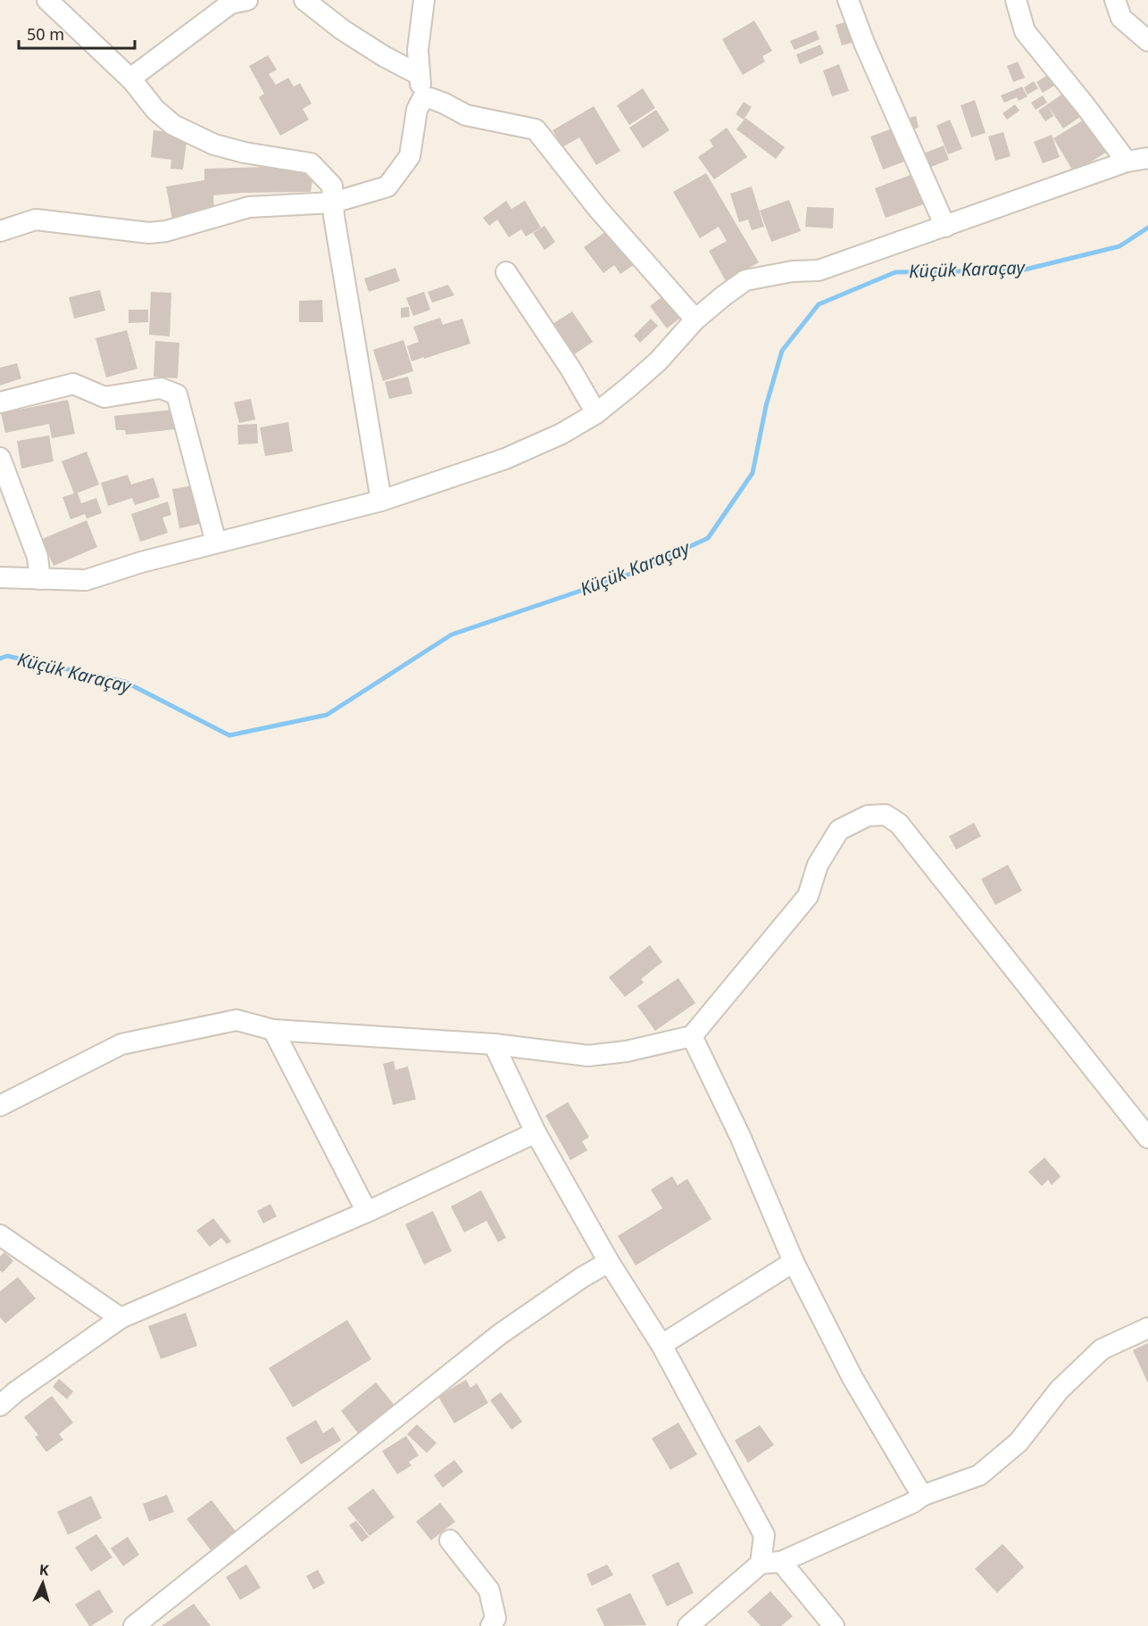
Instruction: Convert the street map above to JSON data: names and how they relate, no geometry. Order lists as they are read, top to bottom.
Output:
{
  "water": ["Küçük Karaçay"],
  "scale_bar": "50 m",
  "north": "top"
}
